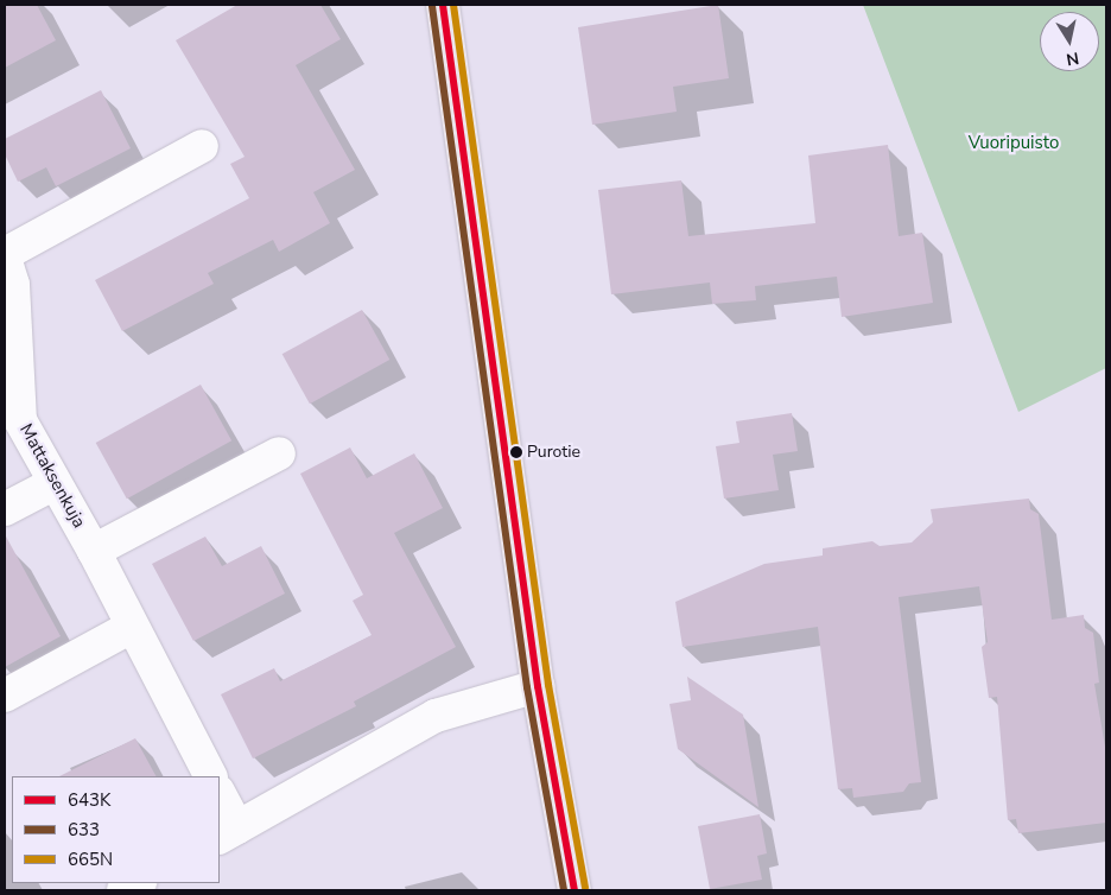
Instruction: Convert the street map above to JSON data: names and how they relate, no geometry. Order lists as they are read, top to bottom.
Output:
{
  "streets": {
    "street": ["Mattaksenkuja"]
  },
  "parks": ["Vuoripuisto"],
  "places": ["Purotie"],
  "lines": ["transit line 643K", "transit line 665N", "transit line 633"],
  "legend": ["643K", "633", "665N"],
  "north": "bottom"
}
